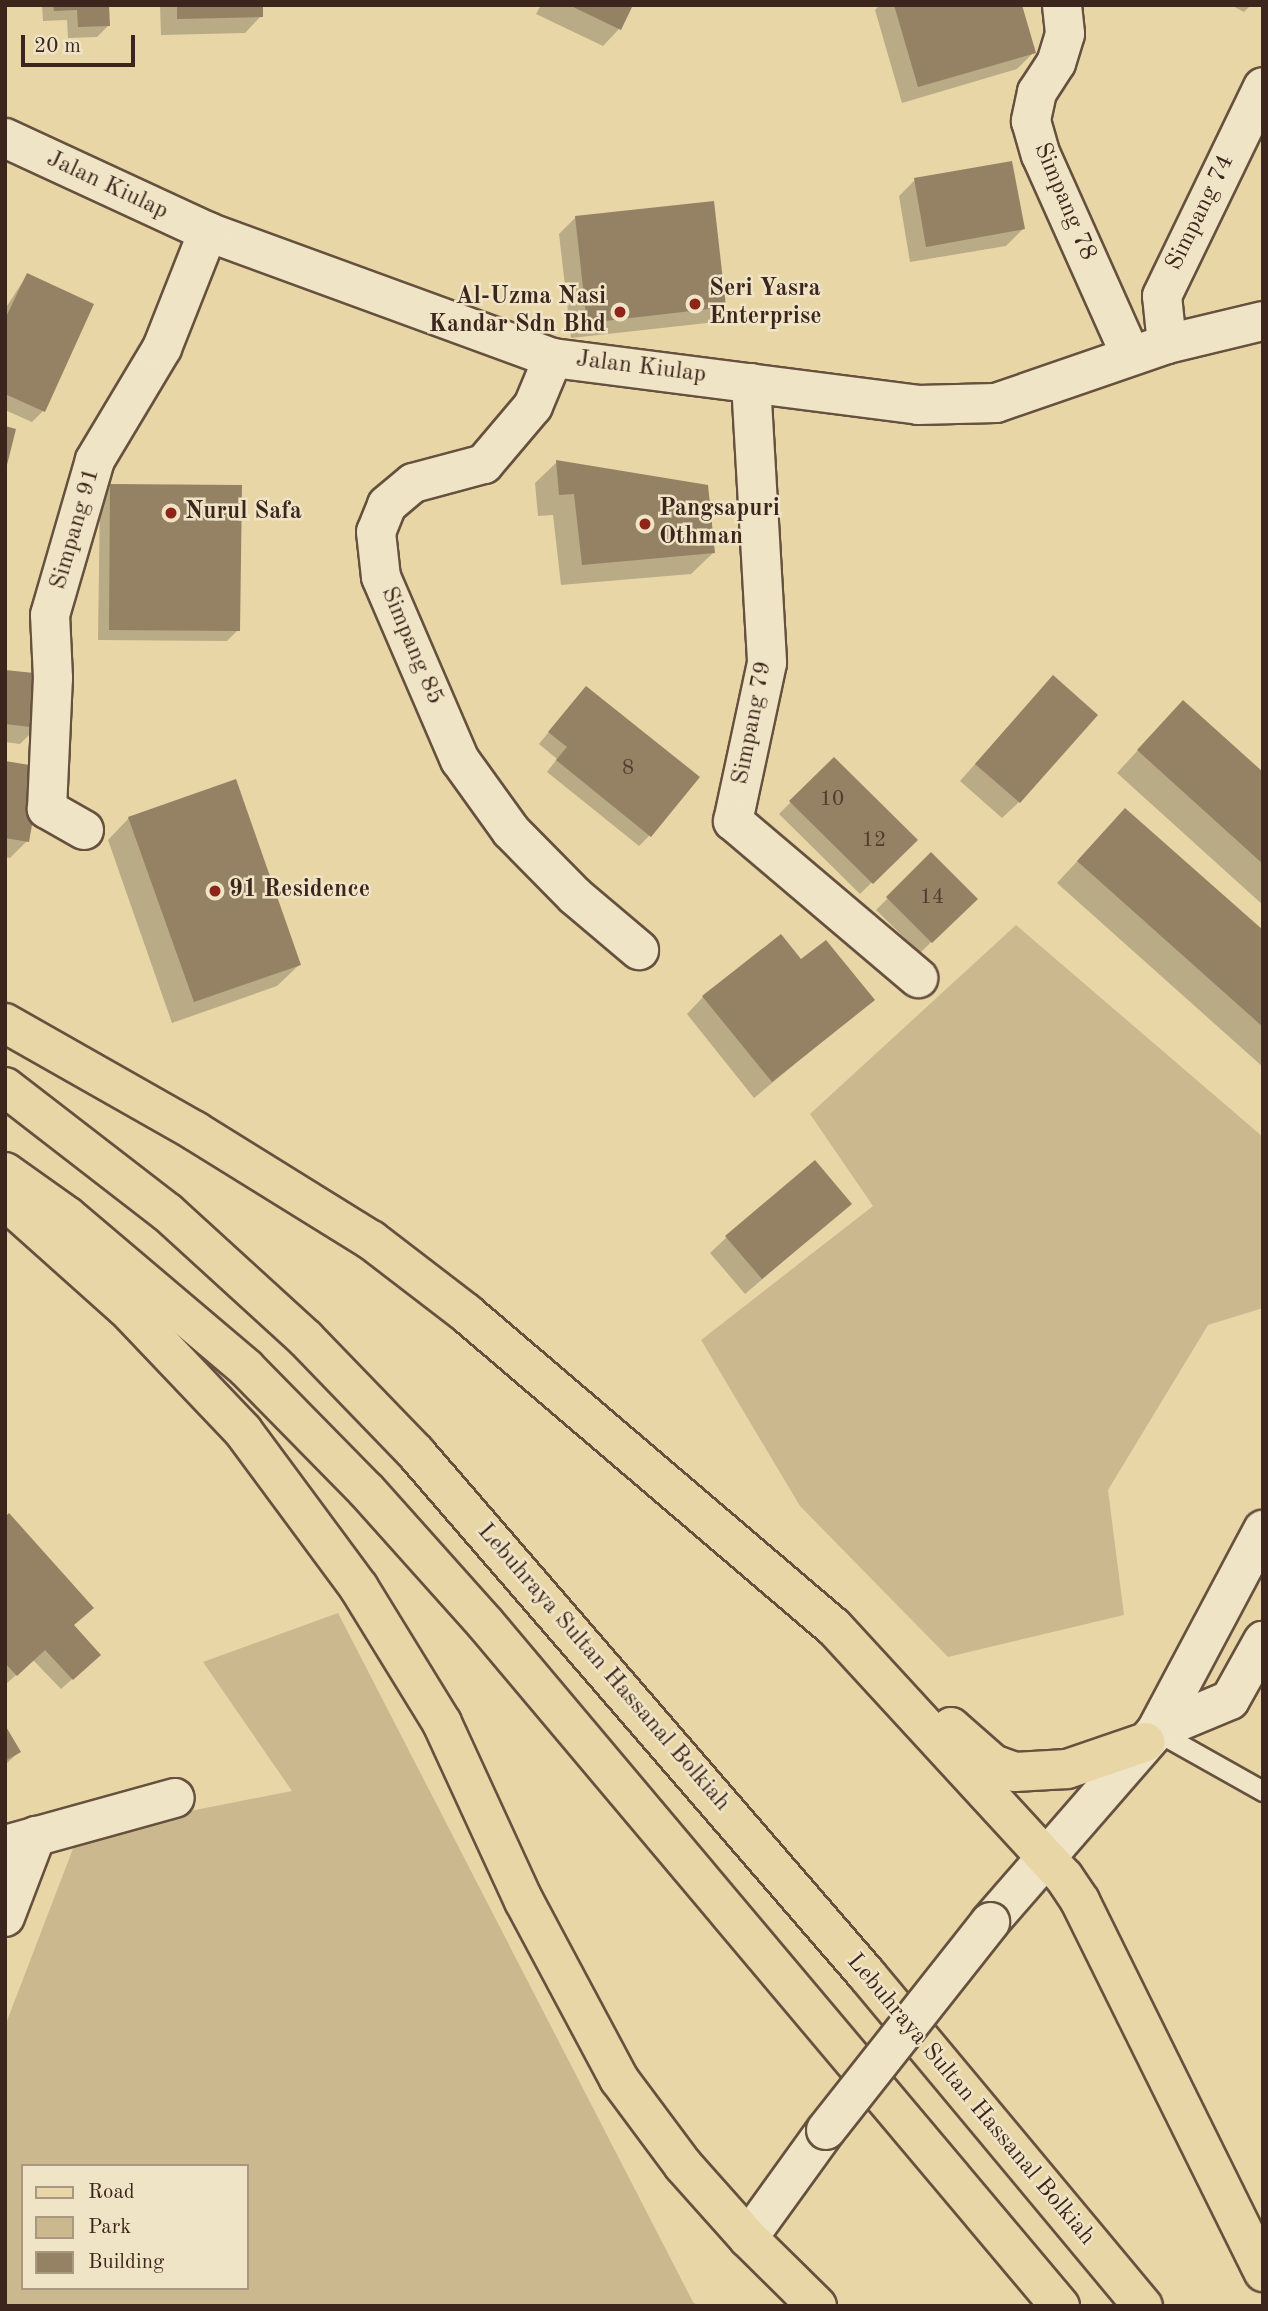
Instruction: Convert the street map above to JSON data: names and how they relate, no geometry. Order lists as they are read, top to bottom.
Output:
{
  "streets": {
    "main road": ["Lebuhraya Sultan Hassanal Bolkiah"],
    "street": [
      "Jalan Kiulap",
      "Simpang 78",
      "Simpang 74",
      "Simpang 91",
      "Simpang 85",
      "Simpang 79"
    ]
  },
  "crossings": [
    ["Jalan Kiulap", "Simpang 78"],
    ["Jalan Kiulap", "Simpang 74"],
    ["Jalan Kiulap", "Simpang 91"],
    ["Jalan Kiulap", "Simpang 85"],
    ["Jalan Kiulap", "Simpang 79"]
  ],
  "places": [
    "Seri Yasra Enterprise",
    "Al-Uzma Nasi Kandar Sdn Bhd",
    "Nurul Safa",
    "Pangsapuri Othman",
    "91 Residence"
  ],
  "house_numbers": [
    "8",
    "10",
    "12",
    "14"
  ],
  "legend": ["Road", "Park", "Building"],
  "scale_bar": "20 m"
}
